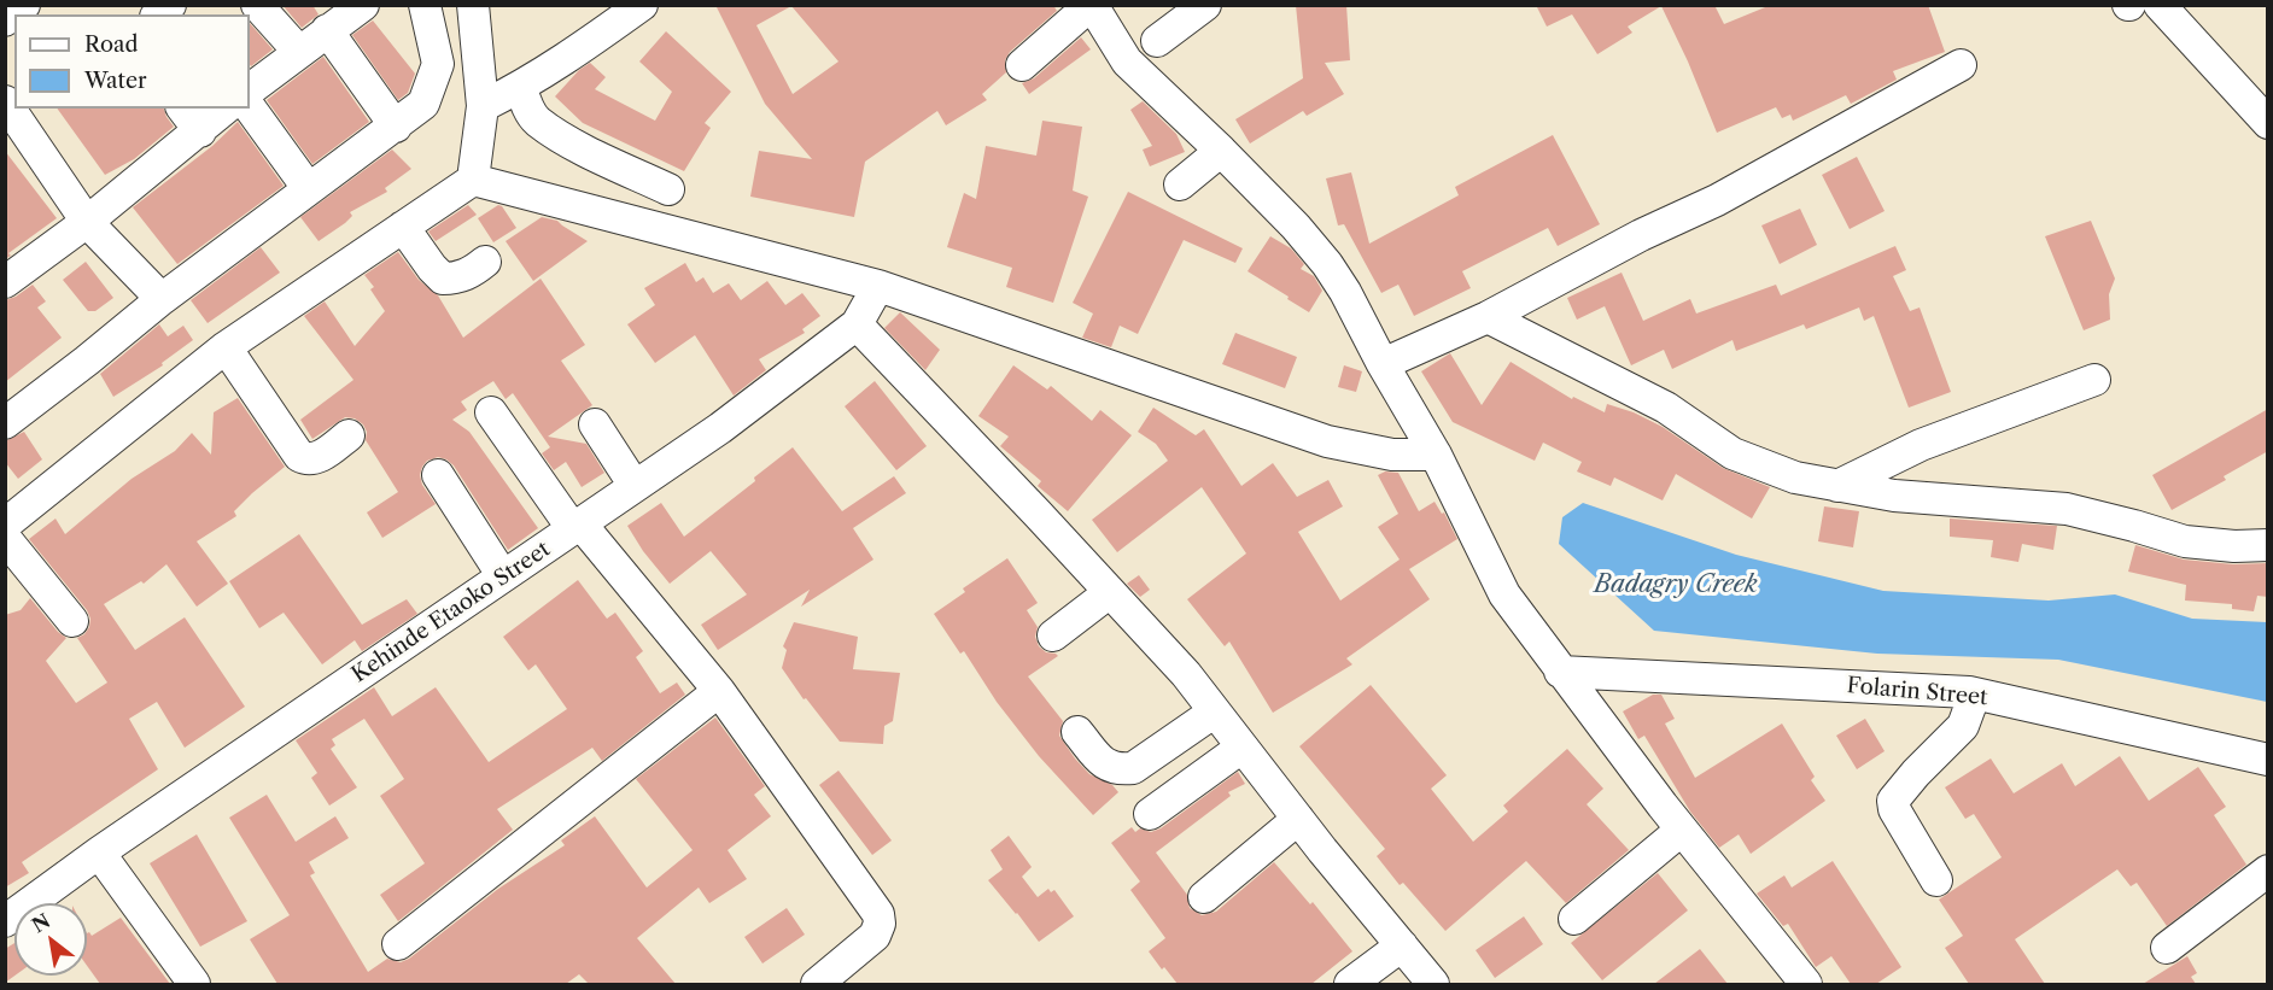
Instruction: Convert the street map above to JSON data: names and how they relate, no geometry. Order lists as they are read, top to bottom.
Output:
{
  "streets": {
    "street": ["Kehinde Etaoko Street", "Folarin Street"]
  },
  "water": ["Badagry Creek"],
  "legend": ["Road", "Water"],
  "north": "top left"
}
